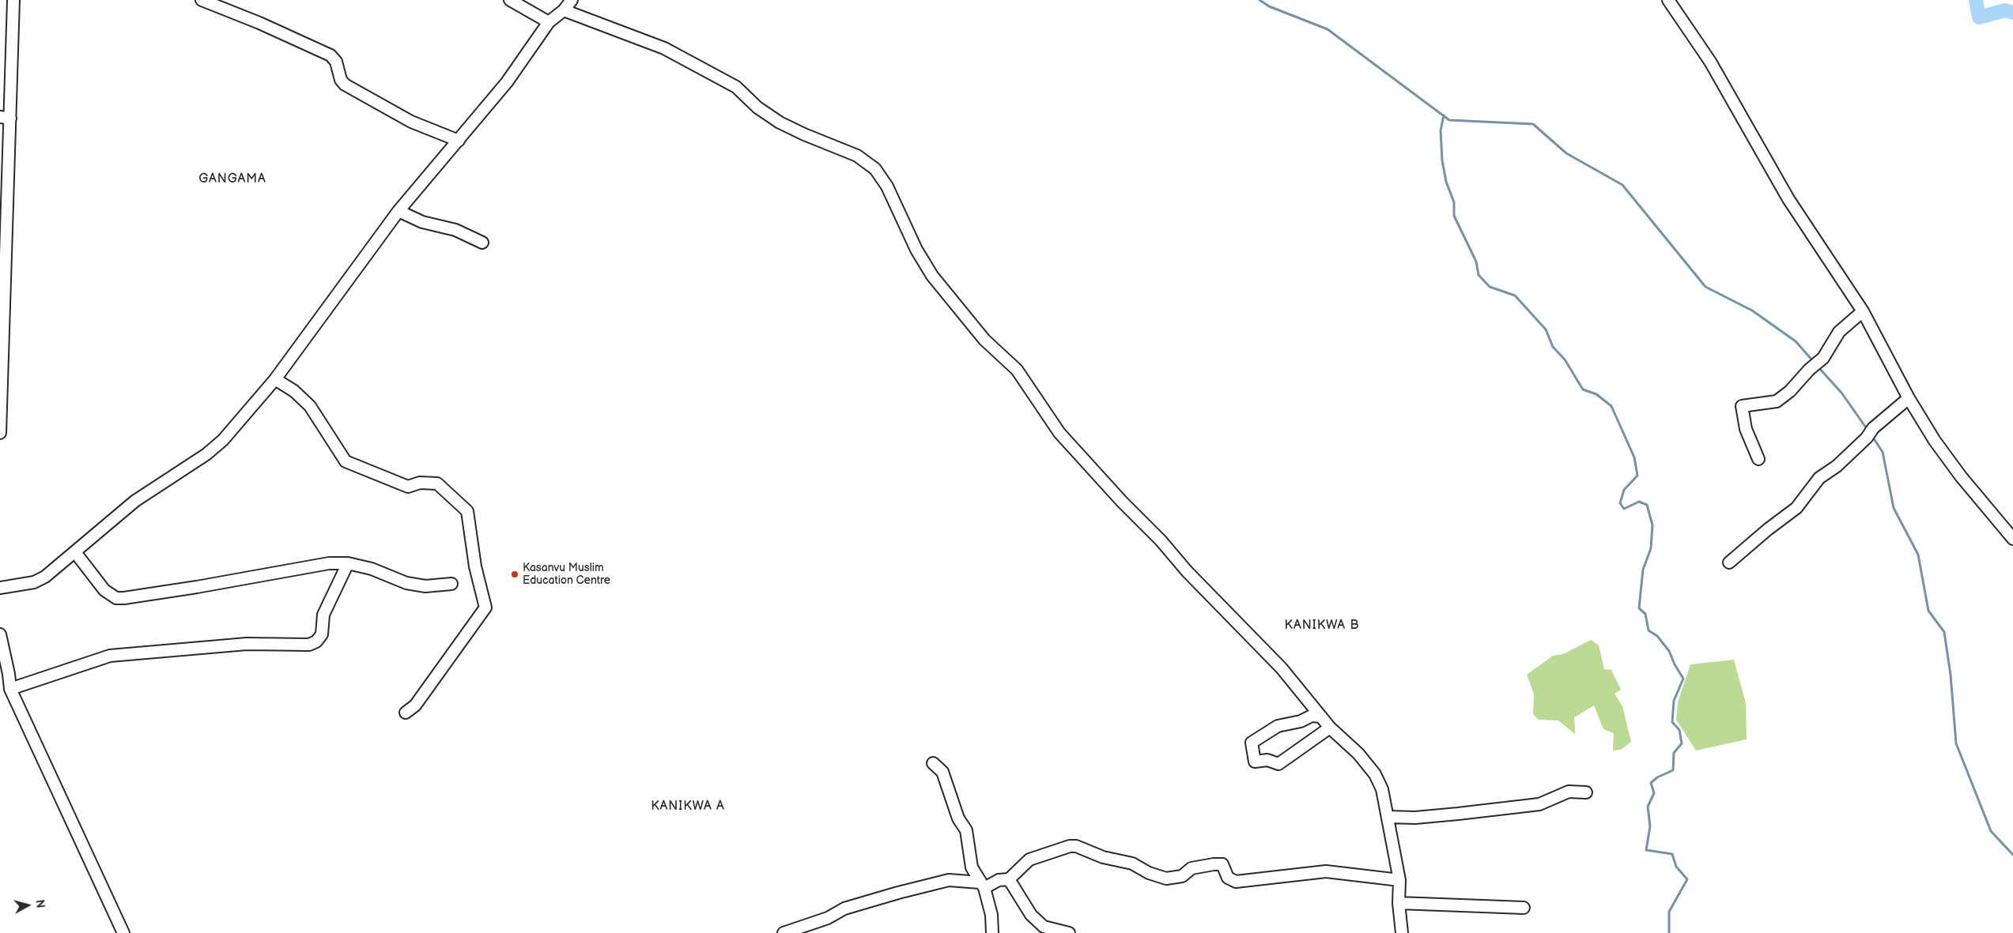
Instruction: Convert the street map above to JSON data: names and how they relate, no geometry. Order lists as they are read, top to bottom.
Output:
{
  "districts": ["GANGAMA", "KANIKWA B", "KANIKWA A"],
  "places": ["Kasanvu Muslim Education Centre"],
  "north": "right"
}
